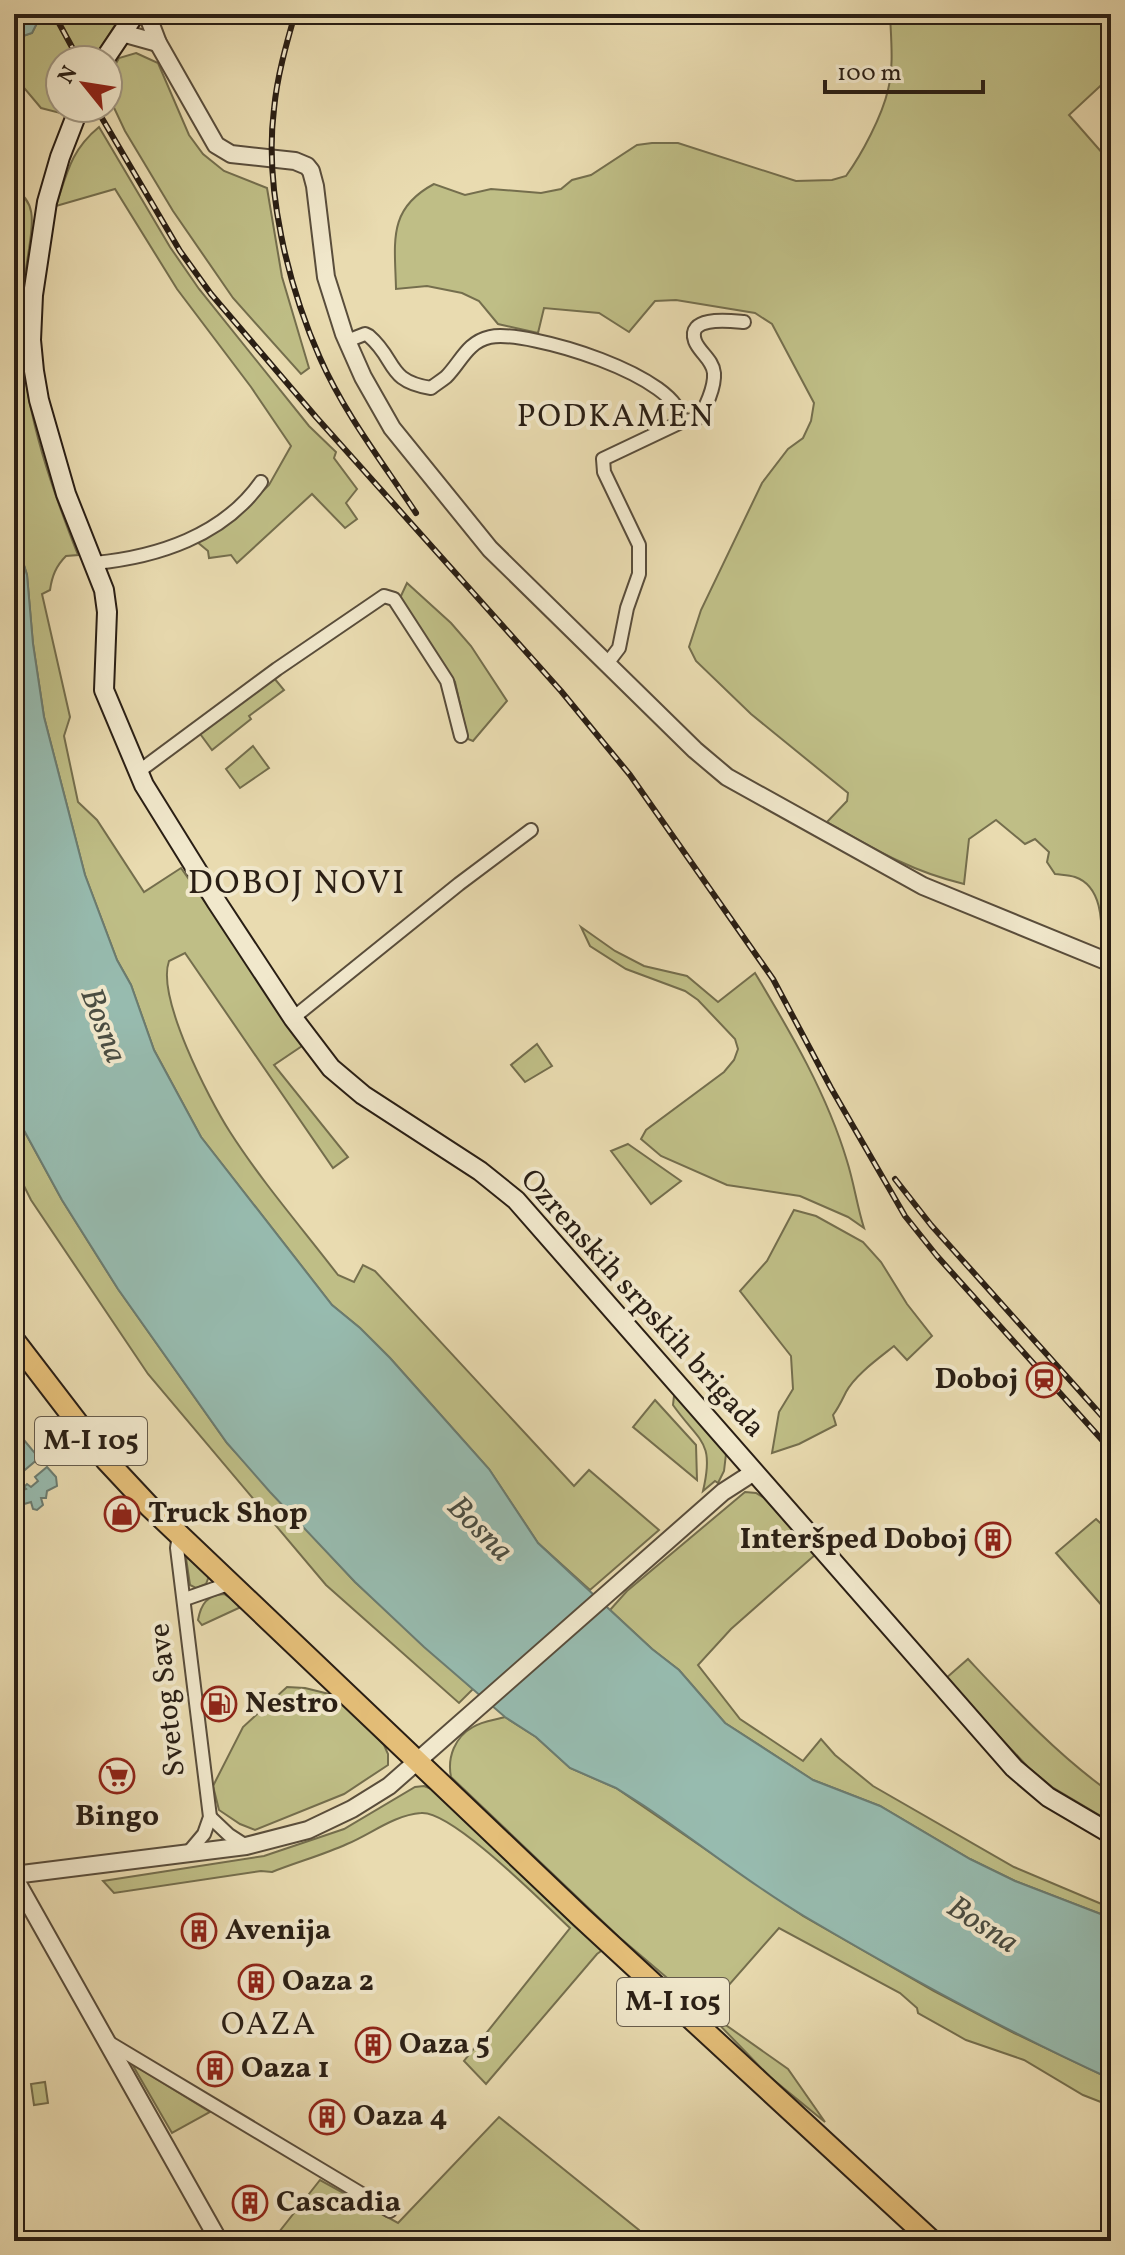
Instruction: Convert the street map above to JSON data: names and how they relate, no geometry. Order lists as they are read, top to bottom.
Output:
{
  "streets": {
    "main road": ["Ozrenskih srpskih brigada", "M-I 105"],
    "street": ["Svetog Save"]
  },
  "crossings": [
    ["M-I 105", "Svetog Save"]
  ],
  "districts": ["PODKAMEN", "DOBOJ NOVI", "OAZA"],
  "water": ["Bosna"],
  "places": {
    "station": ["Doboj"],
    "shop": ["Truck Shop"],
    "building": [
      "Interšped Doboj",
      "Avenija",
      "Oaza 2",
      "Oaza 5",
      "Oaza 1",
      "Oaza 4",
      "Cascadia"
    ],
    "fuel station": ["Nestro"],
    "supermarket": ["Bingo"]
  },
  "scale_bar": "100 m",
  "north": "top left"
}
